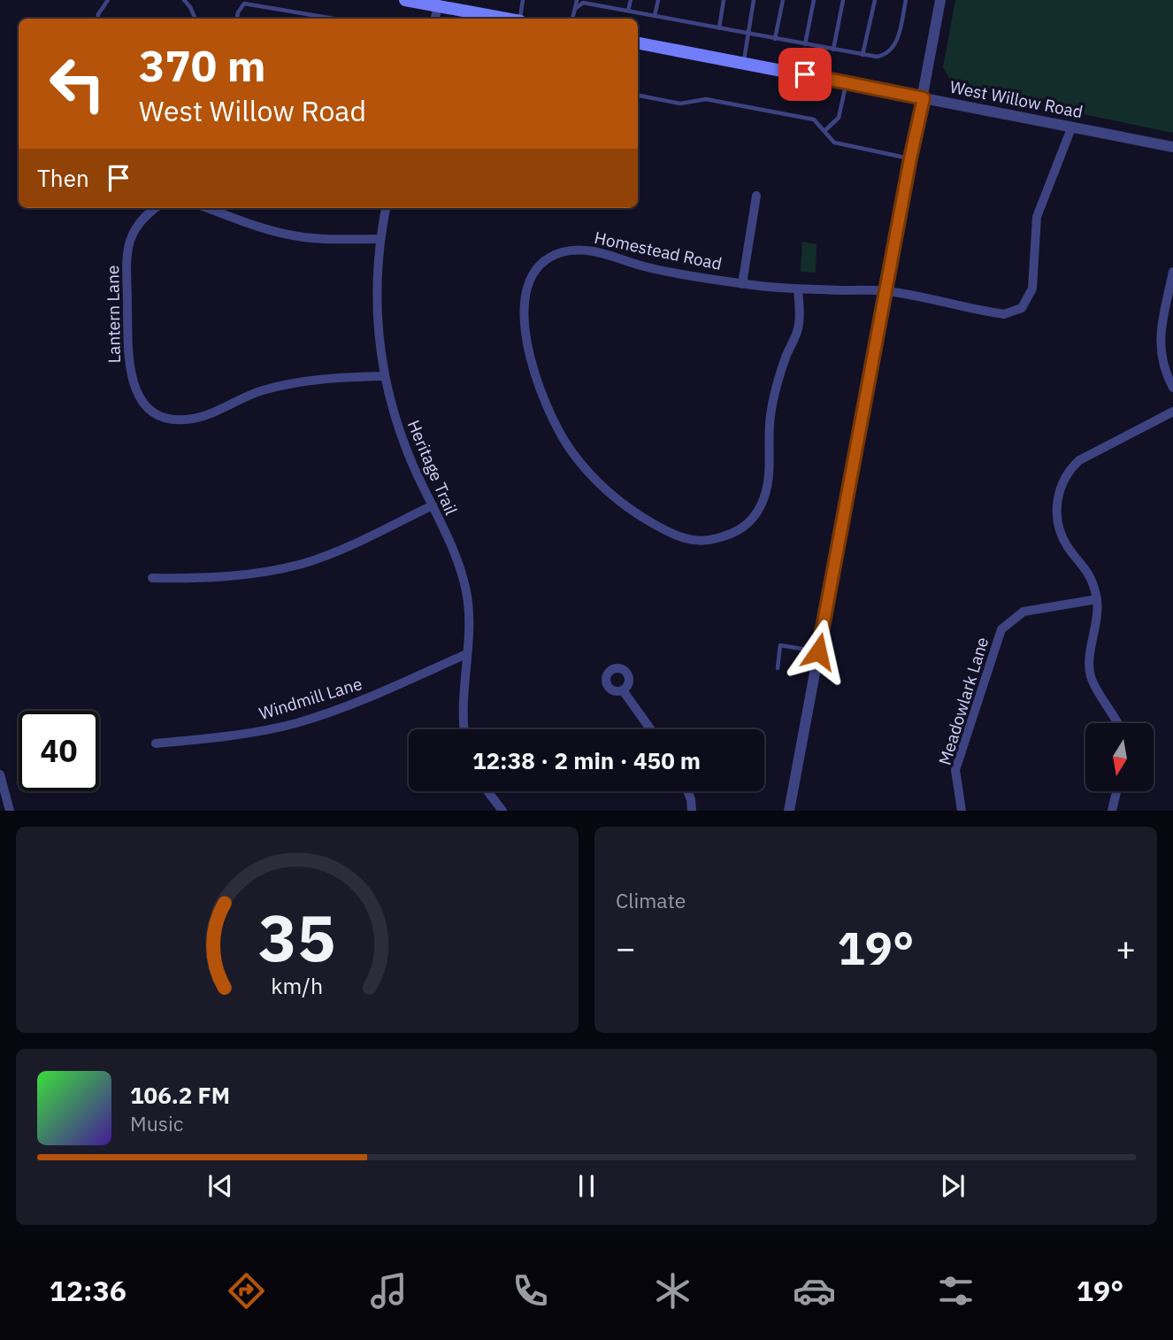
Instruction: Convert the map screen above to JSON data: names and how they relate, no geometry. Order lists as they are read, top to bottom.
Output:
{
  "streets": {
    "main road": ["West Willow Road"],
    "street": [
      "Homestead Road",
      "Lantern Lane",
      "Heritage Trail",
      "Windmill Lane",
      "Meadowlark Lane"
    ]
  },
  "crossings": [
    ["West Willow Road", "Homestead Road"],
    ["Lantern Lane", "Heritage Trail"],
    ["Heritage Trail", "Windmill Lane"]
  ],
  "north": "bottom",
  "page": {
    "turn": ["370 m", "West Willow Road"],
    "then": "Then",
    "limit": "40",
    "trip": "12:38 · 2 min · 450 m",
    "tile": "Climate",
    "heat": ["−", "19°", "+"],
    "song": ["106.2 FM", "Music"],
    "tabs": ["12:36", "19°"],
    "gauge": ["35", "km/h"]
  }
}
